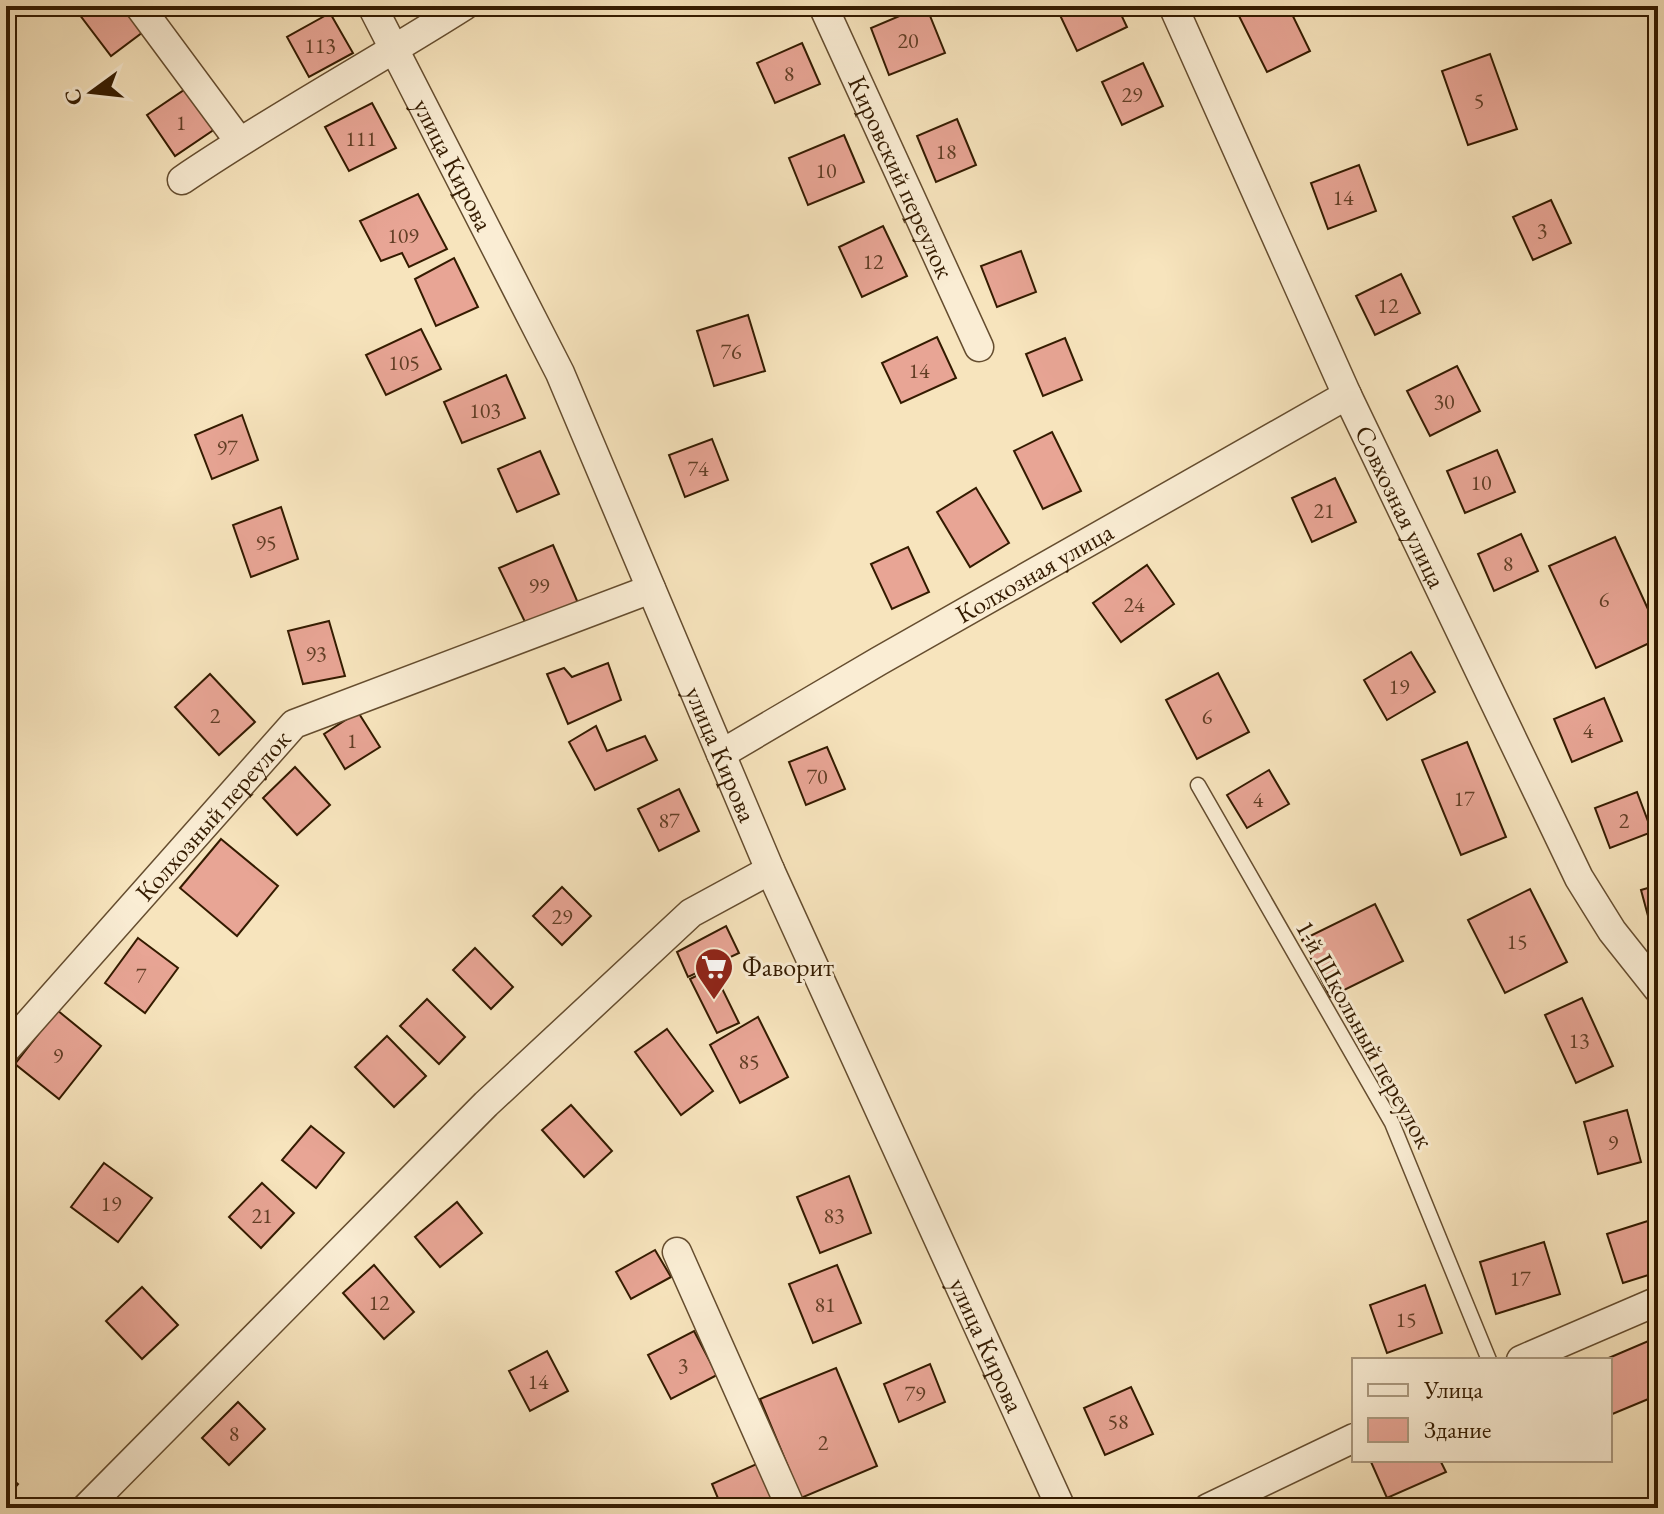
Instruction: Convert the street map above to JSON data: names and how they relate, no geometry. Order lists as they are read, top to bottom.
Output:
{
  "streets": {
    "street": [
      "улица Кирова",
      "Кировский переулок",
      "Совхозная улица",
      "Колхозная улица",
      "Колхозный переулок"
    ],
    "lane": ["1-й Школьный переулок"]
  },
  "crossings": [
    ["улица Кирова", "Колхозная улица"],
    ["улица Кирова", "Колхозный переулок"],
    ["Совхозная улица", "Колхозная улица"]
  ],
  "places": {
    "supermarket": ["Фаворит"]
  },
  "house_numbers": [
    "20",
    "113",
    "8",
    "29",
    "5",
    "1",
    "111",
    "18",
    "10",
    "14",
    "3",
    "109",
    "12",
    "12",
    "76",
    "105",
    "14",
    "30",
    "103",
    "97",
    "74",
    "10",
    "21",
    "95",
    "8",
    "99",
    "6",
    "24",
    "93",
    "19",
    "2",
    "6",
    "4",
    "1",
    "70",
    "17",
    "4",
    "87",
    "2",
    "29",
    "15",
    "7",
    "13",
    "9",
    "85",
    "9",
    "19",
    "21",
    "83",
    "17",
    "12",
    "81",
    "15",
    "3",
    "14",
    "79",
    "58",
    "8",
    "2"
  ],
  "legend": ["Улица", "Здание"],
  "north": "left"
}
